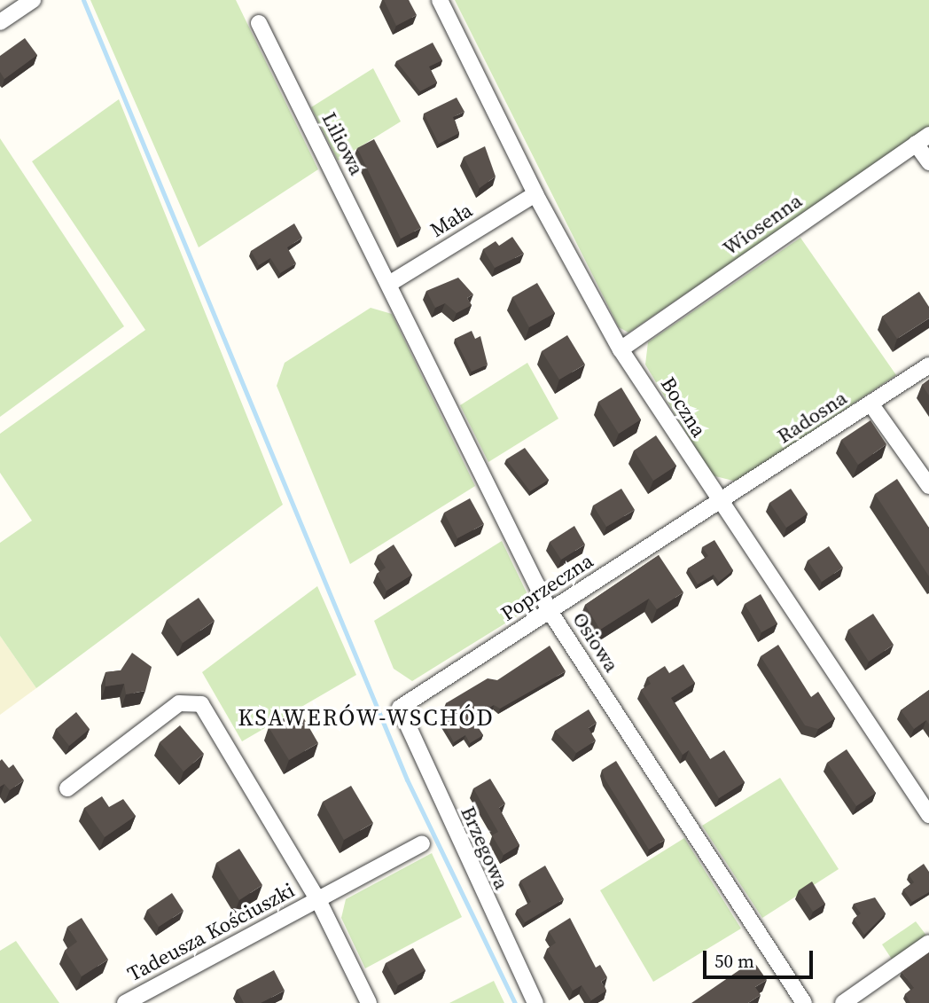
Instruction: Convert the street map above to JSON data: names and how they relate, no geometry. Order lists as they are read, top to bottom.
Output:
{
  "streets": {
    "street": [
      "Liliowa",
      "Mała",
      "Wiosenna",
      "Boczna",
      "Radosna",
      "Poprzeczna",
      "Osiowa",
      "Brzegowa",
      "Tadeusza Kościuszki"
    ]
  },
  "crossings": [
    ["Liliowa", "Mała"],
    ["Liliowa", "Osiowa"],
    ["Mała", "Boczna"],
    ["Mała", "Osiowa"],
    ["Wiosenna", "Boczna"],
    ["Boczna", "Radosna"],
    ["Boczna", "Poprzeczna"],
    ["Radosna", "Poprzeczna"],
    ["Poprzeczna", "Osiowa"],
    ["Poprzeczna", "Brzegowa"]
  ],
  "districts": ["KSAWERÓW-WSCHÓD"],
  "scale_bar": "50 m"
}
